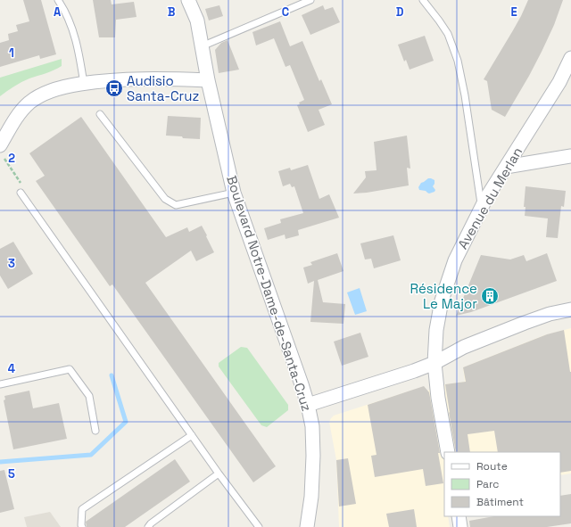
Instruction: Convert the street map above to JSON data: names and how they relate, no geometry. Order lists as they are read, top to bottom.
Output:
{
  "streets": {
    "street": ["Avenue du Merlan", "Boulevard Notre-Dame-de-Santa-Cruz"]
  },
  "places": {
    "bus stop": ["Audisio Santa-Cruz"],
    "building": ["Résidence Le Major"]
  },
  "legend": ["Route", "Parc", "Bâtiment"],
  "grid": {
    "columns": [
      "A",
      "B",
      "C",
      "D",
      "E"
    ],
    "rows": [
      "1",
      "2",
      "3",
      "4",
      "5"
    ]
  }
}
